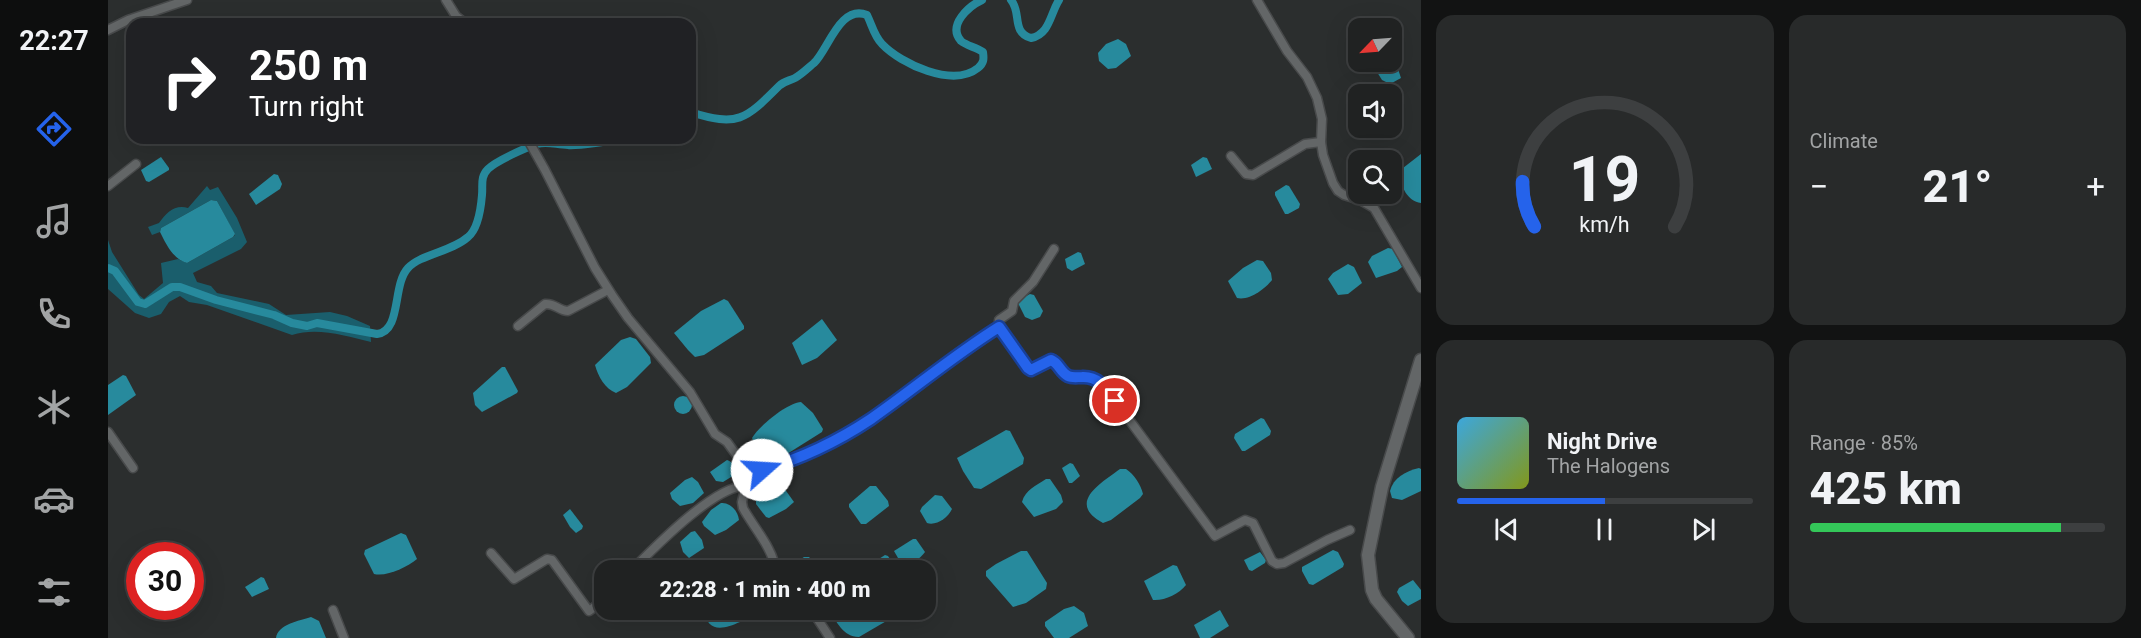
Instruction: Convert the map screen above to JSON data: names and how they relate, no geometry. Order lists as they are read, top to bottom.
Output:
{
  "north": "bottom left",
  "page": {
    "tabs": "22:27",
    "tile": [
      "Climate",
      ["Range · 85%", "425 km"]
    ],
    "turn": ["250 m", "Turn right"],
    "heat": ["−", "21°", "+"],
    "song": ["Night Drive", "The Halogens"],
    "limit": "30",
    "trip": "22:28 · 1 min · 400 m",
    "gauge": ["19", "km/h"]
  }
}
